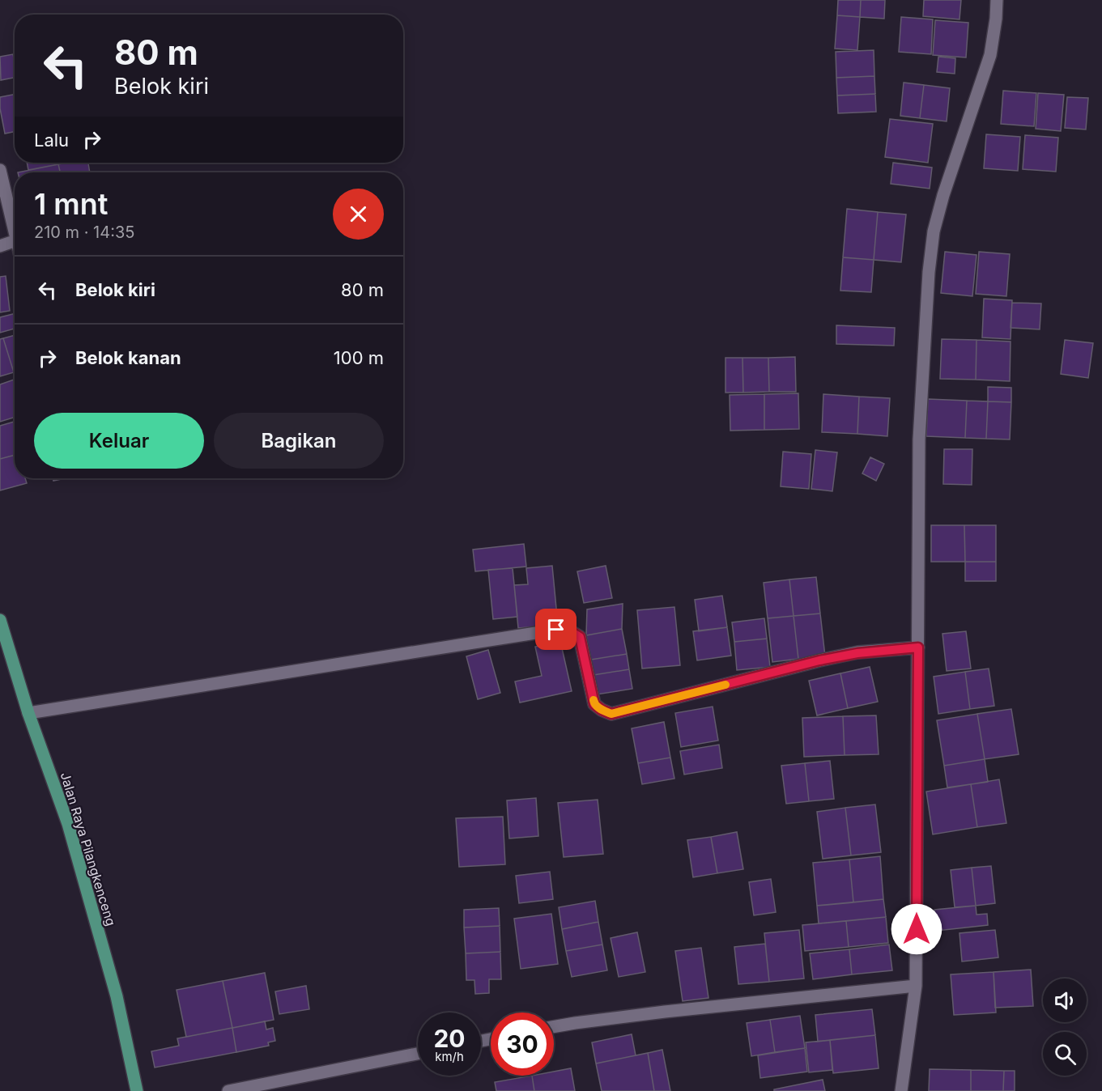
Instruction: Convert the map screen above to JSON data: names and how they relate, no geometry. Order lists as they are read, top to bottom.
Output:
{
  "streets": {
    "main road": ["Jalan Raya Pilangkenceng"]
  },
  "page": {
    "turn": ["80 m", "Belok kiri"],
    "then": "Lalu",
    "heading": ["1 mnt", "210 m · 14:35"],
    "list": [
      {
        "name": "Belok kiri",
        "value": "80 m"
      },
      {
        "name": "Belok kanan",
        "value": "100 m"
      }
    ],
    "buttons": ["Keluar", "Bagikan"],
    "speed": "20 km/h",
    "limit": "30"
  }
}
